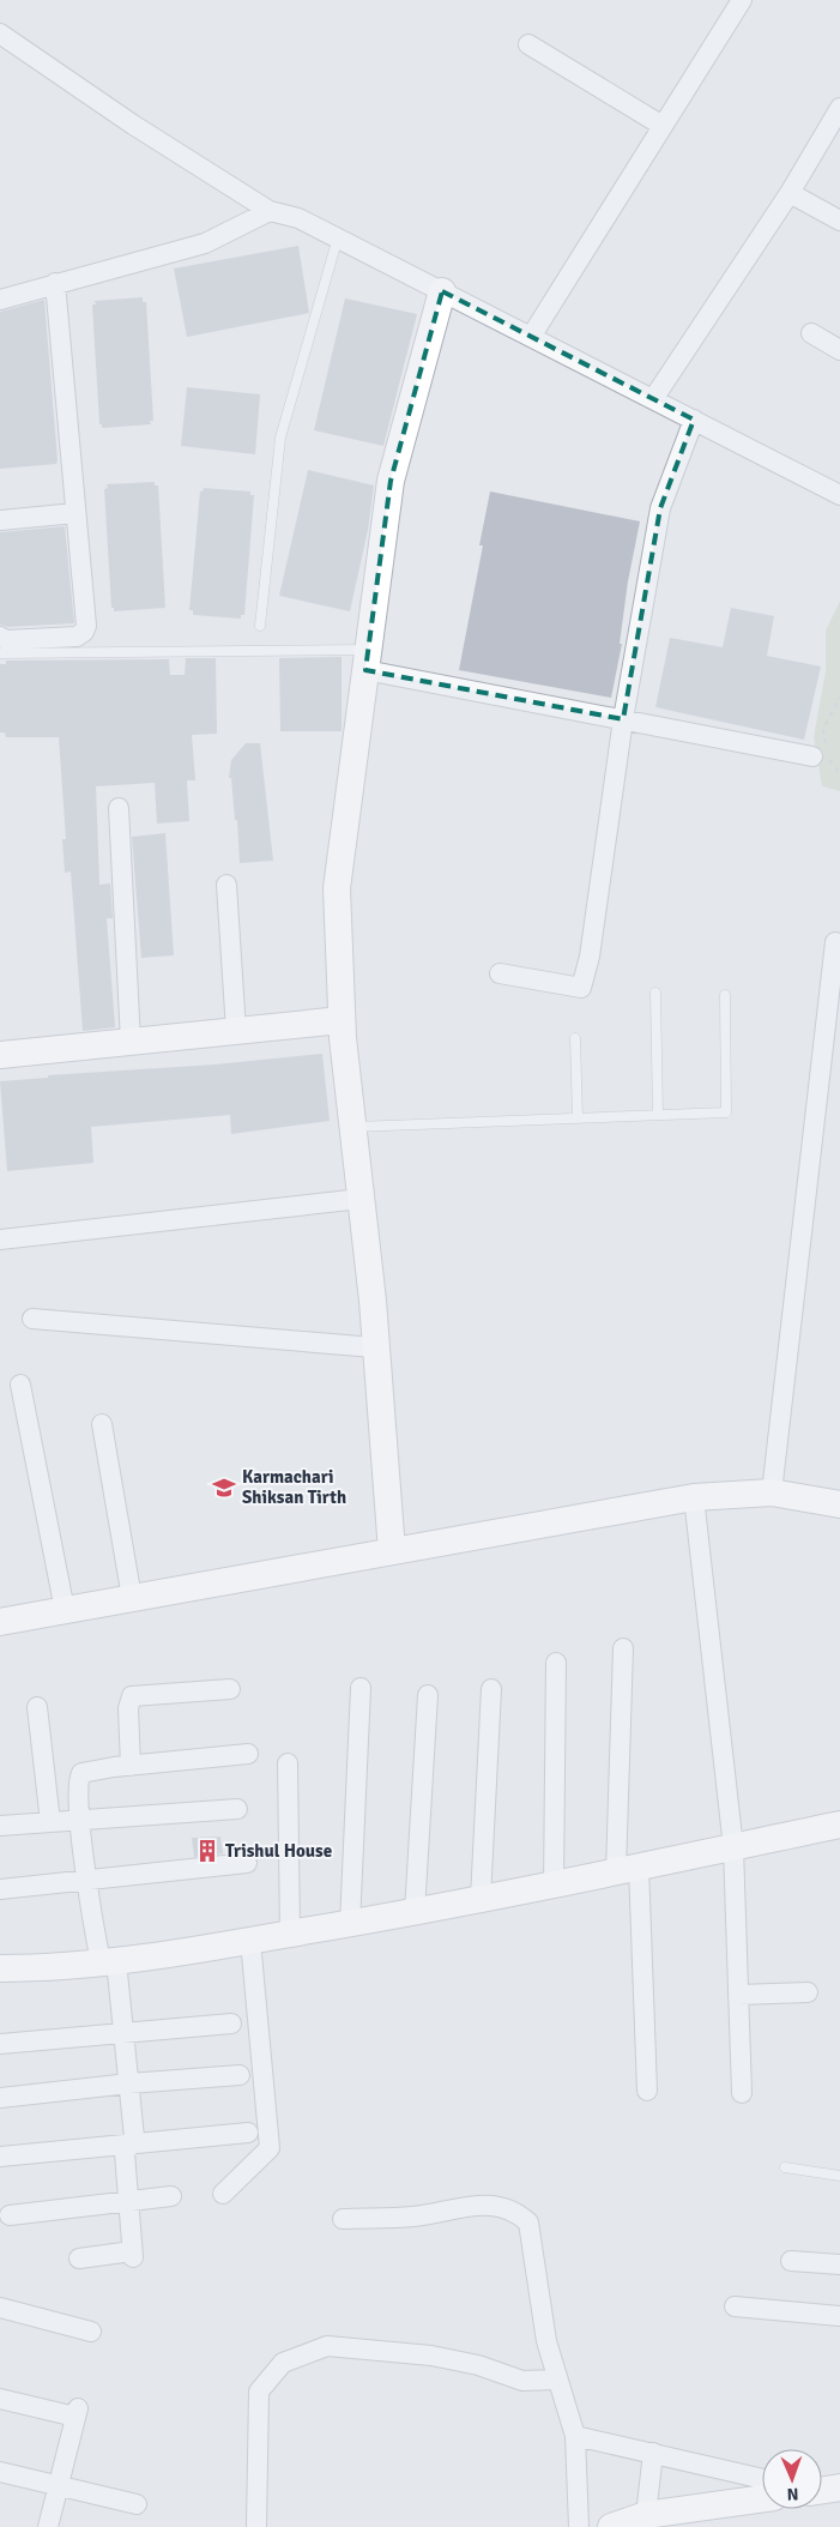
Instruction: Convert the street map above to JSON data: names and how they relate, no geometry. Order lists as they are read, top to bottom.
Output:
{
  "places": {
    "school or university": ["Karmachari Shiksan Tirth"],
    "building": ["Trishul House"]
  },
  "north": "bottom"
}
